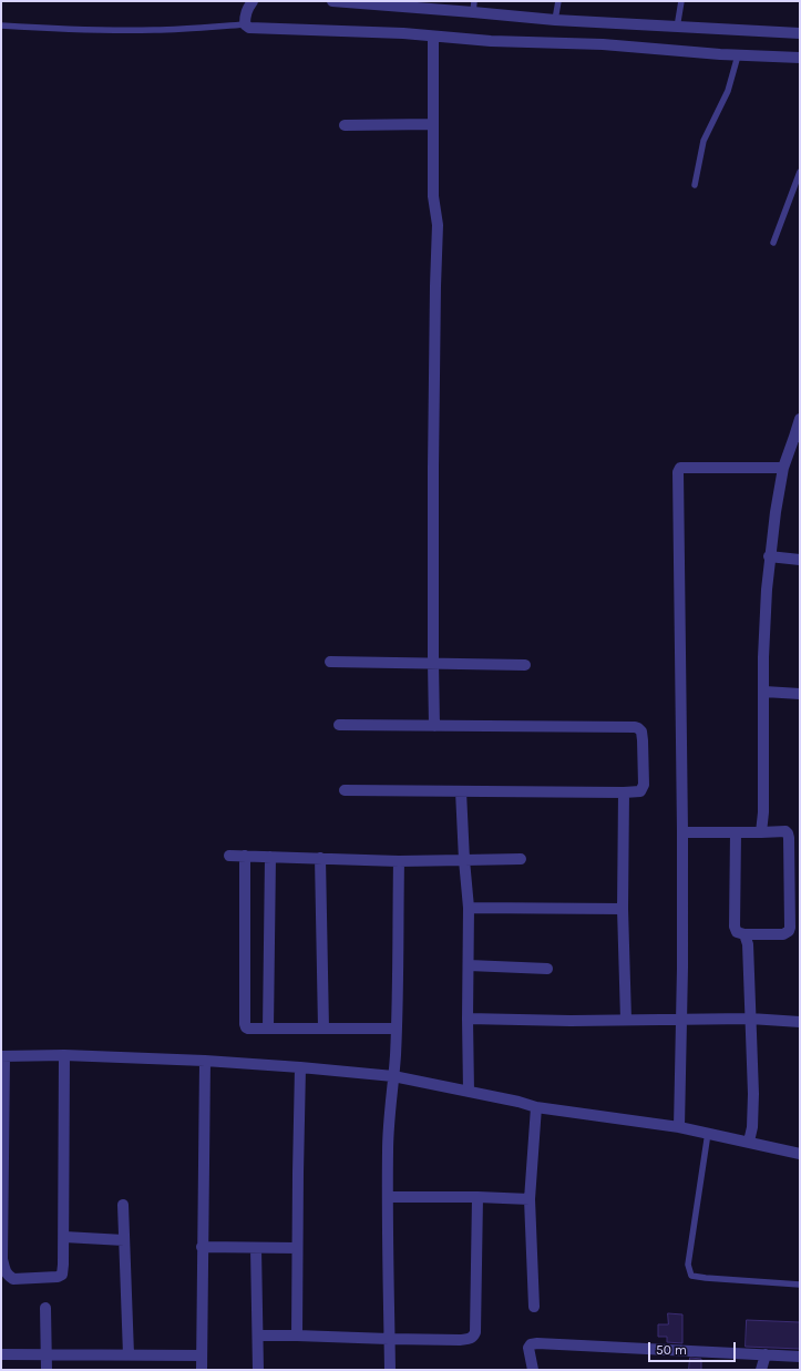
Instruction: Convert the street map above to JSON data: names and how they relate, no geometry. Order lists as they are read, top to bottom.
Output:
{
  "scale_bar": "50 m"
}
